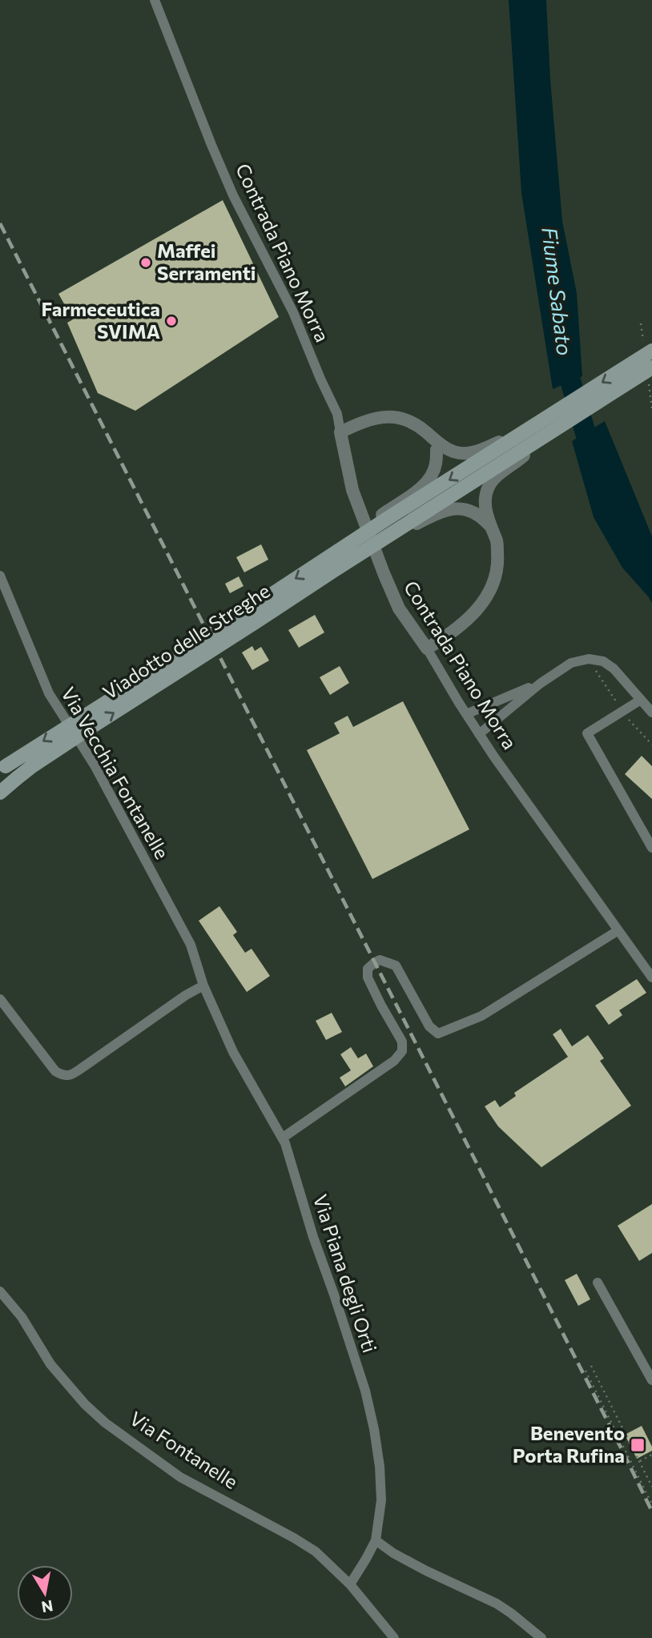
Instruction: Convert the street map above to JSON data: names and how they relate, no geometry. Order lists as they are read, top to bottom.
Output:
{
  "streets": {
    "main road": ["Viadotto delle Streghe"],
    "street": [
      "Contrada Piano Morra",
      "Via Vecchia Fontanelle",
      "Via Piana degli Orti",
      "Via Fontanelle"
    ]
  },
  "crossings": [
    ["Via Vecchia Fontanelle", "Via Piana degli Orti"],
    ["Via Piana degli Orti", "Via Fontanelle"]
  ],
  "water": ["Fiume Sabato"],
  "places": {
    "other": ["Maffei Serramenti", "Farmeceutica SVIMA"],
    "transit": ["Benevento Porta Rufina"]
  },
  "north": "bottom"
}
